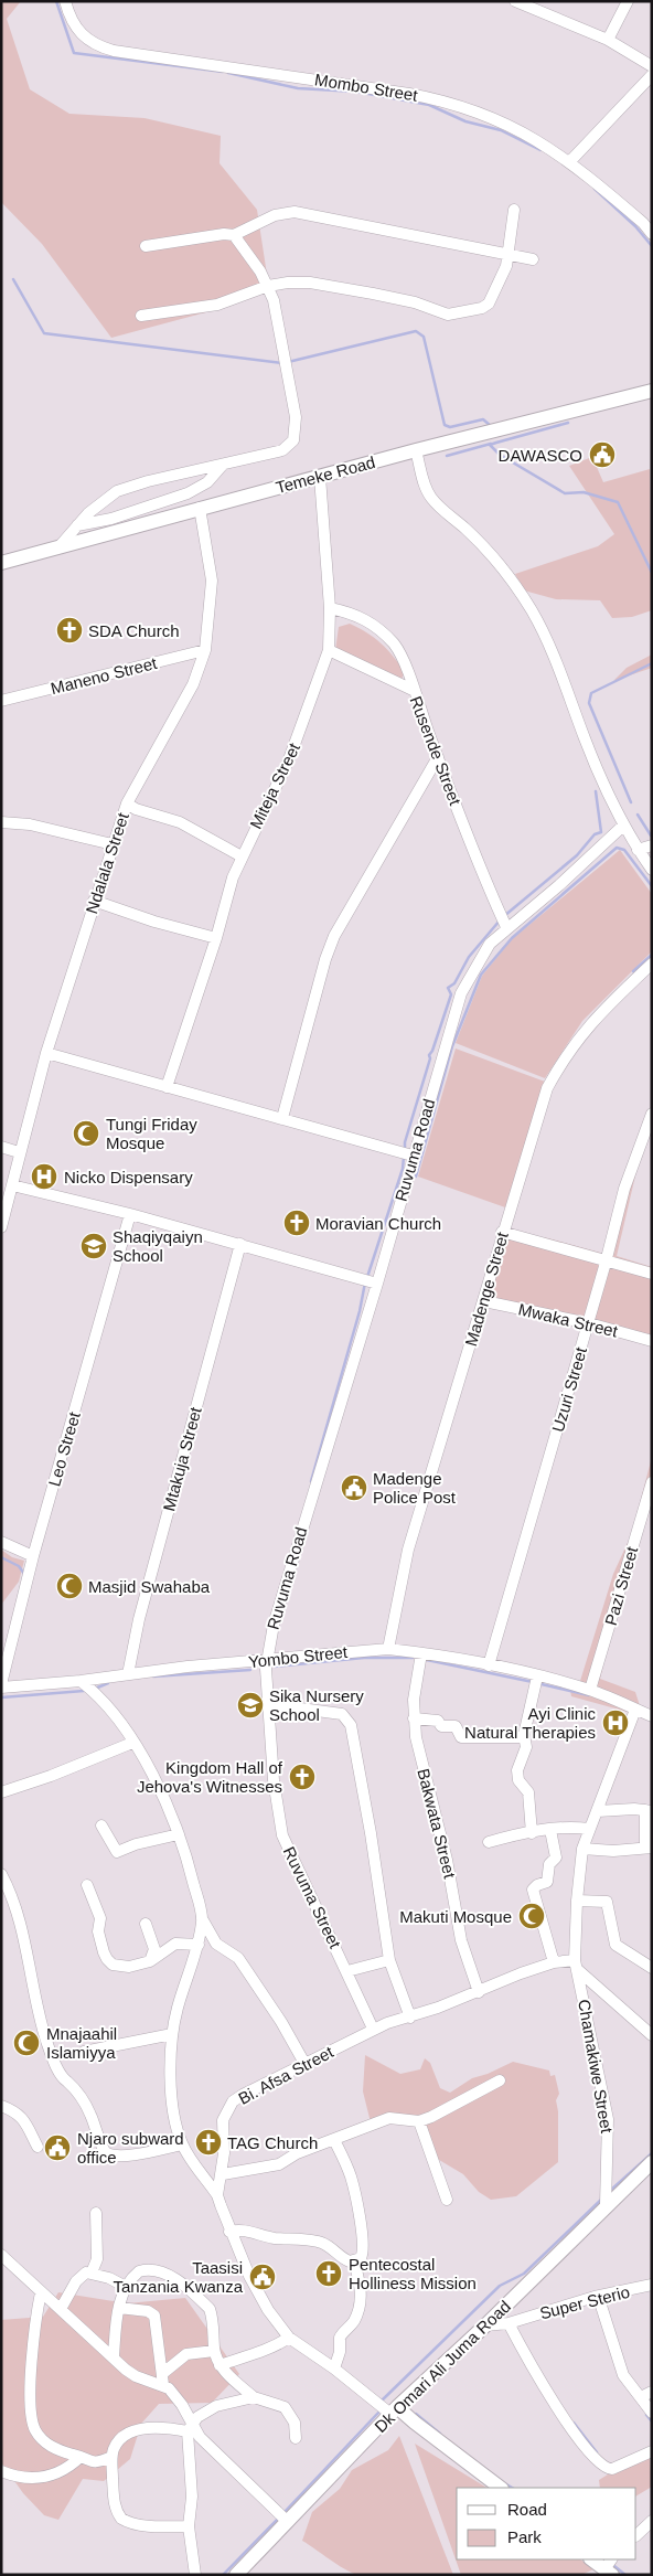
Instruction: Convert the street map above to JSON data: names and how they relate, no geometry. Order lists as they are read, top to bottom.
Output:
{
  "streets": {
    "street": [
      "Mombo Street",
      "Temeke Road",
      "Maneno Street",
      "Rusende Street",
      "Miteja Street",
      "Ndalala Street",
      "Ruvuma Road",
      "Madenge Street",
      "Mwaka Street",
      "Uzuri Street",
      "Leo Street",
      "Mtakuja Street",
      "Pazi Street",
      "Yombo Street",
      "Bakwata Street",
      "Ruvuma Street",
      "Chamakiwe Street",
      "Bi. Afsa Street",
      "Super Sterio",
      "Dk Omari Ali Juma Road"
    ]
  },
  "crossings": [
    ["Temeke Road", "Miteja Street"],
    ["Temeke Road", "Ndalala Street"],
    ["Maneno Street", "Ndalala Street"],
    ["Rusende Street", "Miteja Street"],
    ["Rusende Street", "Ruvuma Road"],
    ["Ruvuma Road", "Yombo Street"],
    ["Ruvuma Road", "Ruvuma Street"],
    ["Madenge Street", "Mwaka Street"],
    ["Madenge Street", "Yombo Street"],
    ["Mwaka Street", "Uzuri Street"],
    ["Uzuri Street", "Yombo Street"],
    ["Leo Street", "Yombo Street"],
    ["Mtakuja Street", "Yombo Street"],
    ["Pazi Street", "Yombo Street"],
    ["Yombo Street", "Bakwata Street"],
    ["Yombo Street", "Ruvuma Street"],
    ["Yombo Street", "Chamakiwe Street"],
    ["Bakwata Street", "Bi. Afsa Street"],
    ["Ruvuma Street", "Bi. Afsa Street"],
    ["Chamakiwe Street", "Bi. Afsa Street"],
    ["Chamakiwe Street", "Dk Omari Ali Juma Road"],
    ["Super Sterio", "Dk Omari Ali Juma Road"]
  ],
  "places": {
    "public building": [
      "DAWASCO",
      "Madenge Police Post",
      "Njaro subward office",
      "Taasisi Tanzania Kwanza"
    ],
    "church": [
      "SDA Church",
      "Moravian Church",
      "Kingdom Hall of Jehova's Witnesses",
      "TAG Church",
      "Pentecostal Holliness Mission"
    ],
    "mosque": [
      "Tungi Friday Mosque",
      "Masjid Swahaba",
      "Makuti Mosque",
      "Mnajaahil Islamiyya"
    ],
    "hospital": ["Nicko Dispensary", "Ayi Clinic Natural Therapies"],
    "school or university": ["Shaqiyqaiyn School", "Sika Nursery School"]
  },
  "legend": ["Road", "Park"]
}
